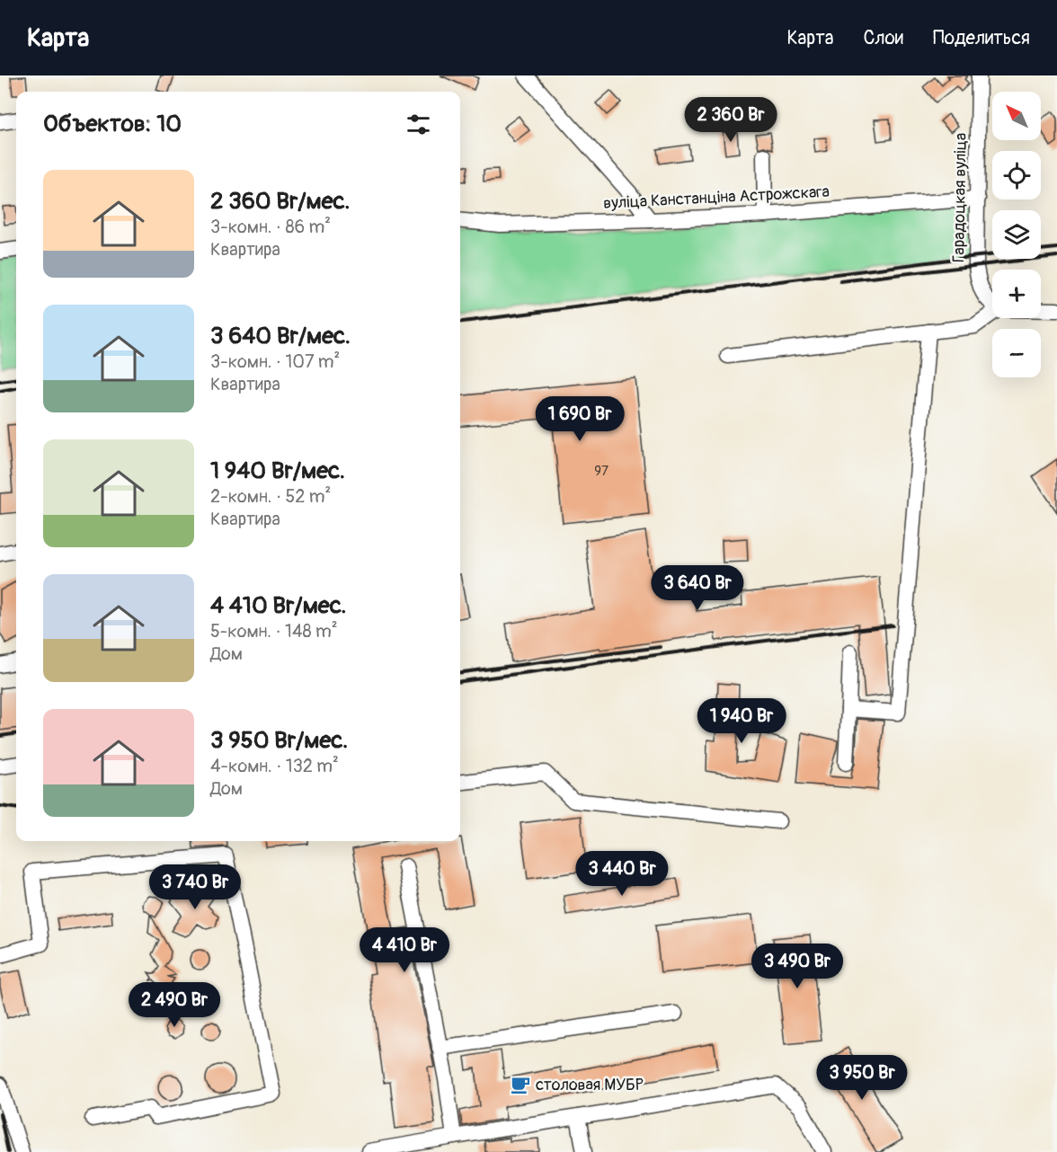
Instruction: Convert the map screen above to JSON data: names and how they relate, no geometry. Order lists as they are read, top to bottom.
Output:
{
  "streets": {
    "street": ["вуліца Канстанціна Астрожскага", "Гарадоцкая вуліца"]
  },
  "crossings": [
    ["вуліца Канстанціна Астрожскага", "Гарадоцкая вуліца"]
  ],
  "places": {
    "cafe": ["столовая МУБР"]
  },
  "house_numbers": ["97"],
  "north": "top left",
  "page": {
    "header": "Карта",
    "nav": ["Карта", "Слои", "Поделиться"],
    "map_buttons": ["+", "−"],
    "heading": "Объектов: 10",
    "price": [
      "2 360 Br",
      "1 690 Br",
      "3 640 Br",
      "1 940 Br",
      "3 440 Br",
      "3 740 Br",
      "4 410 Br",
      "3 490 Br",
      "2 490 Br",
      "3 950 Br"
    ],
    "list": [
      {
        "name": "2 360 Br/мес.",
        "note": "3-комн. · 86 m² · Квартира"
      },
      {
        "name": "3 640 Br/мес.",
        "note": "3-комн. · 107 m² · Квартира"
      },
      {
        "name": "1 940 Br/мес.",
        "note": "2-комн. · 52 m² · Квартира"
      },
      {
        "name": "4 410 Br/мес.",
        "note": "5-комн. · 148 m² · Дом"
      },
      {
        "name": "3 950 Br/мес.",
        "note": "4-комн. · 132 m² · Дом"
      }
    ]
  }
}
